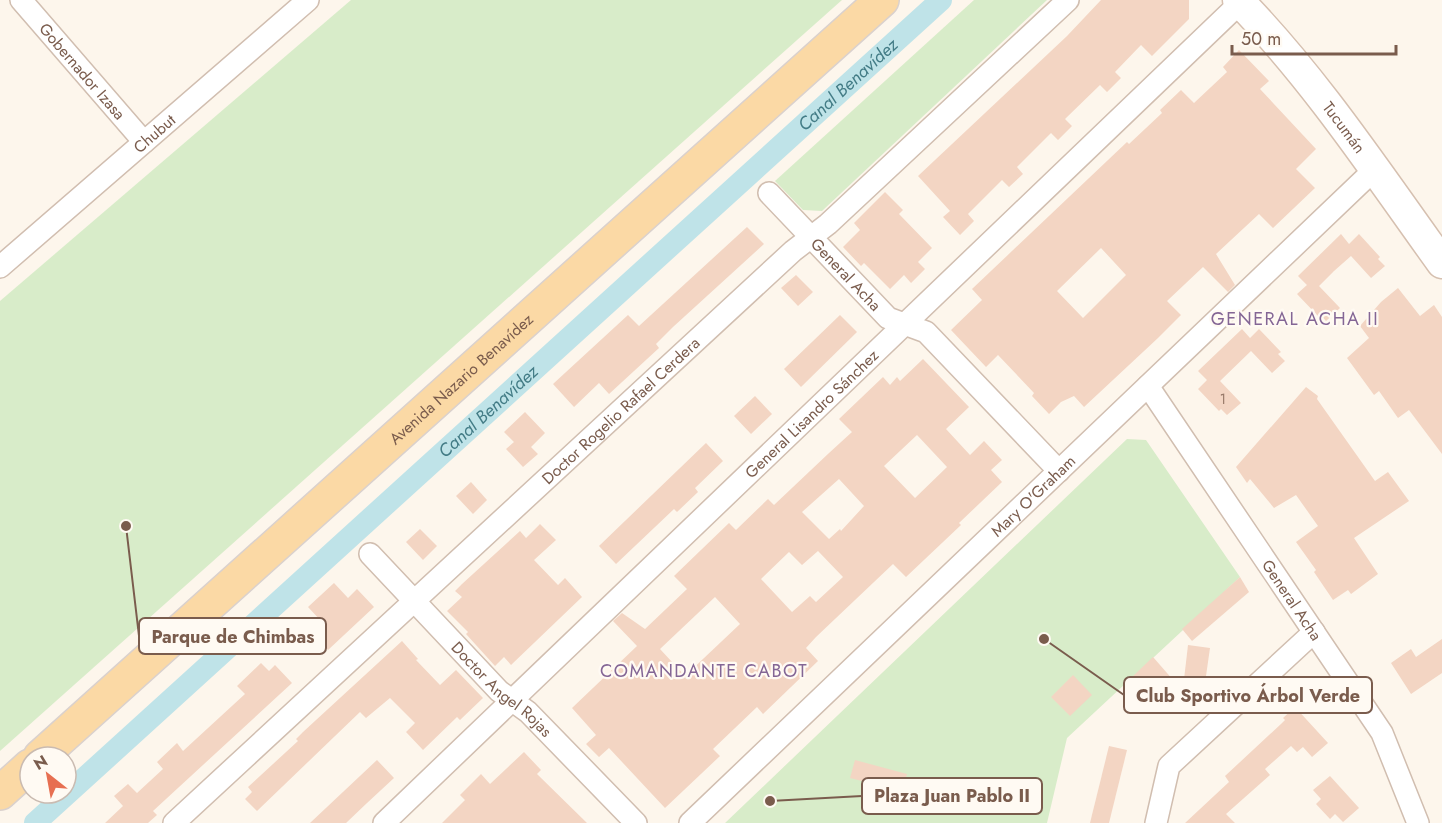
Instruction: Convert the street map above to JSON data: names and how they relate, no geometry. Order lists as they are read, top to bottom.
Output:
{
  "streets": {
    "main road": ["Avenida Nazario Benavídez"],
    "street": [
      "Gobernador Izasa",
      "Tucumán",
      "Chubut",
      "General Acha",
      "Doctor Rogelio Rafael Cerdera",
      "General Lisandro Sánchez",
      "Mary O'Graham",
      "Doctor Angel Rojas"
    ]
  },
  "crossings": [
    ["Gobernador Izasa", "Chubut"],
    ["Tucumán", "General Lisandro Sánchez"],
    ["Tucumán", "Mary O'Graham"],
    ["General Acha", "Doctor Rogelio Rafael Cerdera"],
    ["General Acha", "General Lisandro Sánchez"],
    ["General Acha", "Mary O'Graham"],
    ["Doctor Rogelio Rafael Cerdera", "Doctor Angel Rojas"],
    ["General Lisandro Sánchez", "Doctor Angel Rojas"]
  ],
  "districts": ["GENERAL ACHA II", "COMANDANTE CABOT"],
  "water": ["Canal Benavídez"],
  "places": ["Parque de Chimbas", "Club Sportivo Árbol Verde", "Plaza Juan Pablo II"],
  "house_numbers": ["1"],
  "scale_bar": "50 m",
  "north": "top left"
}
